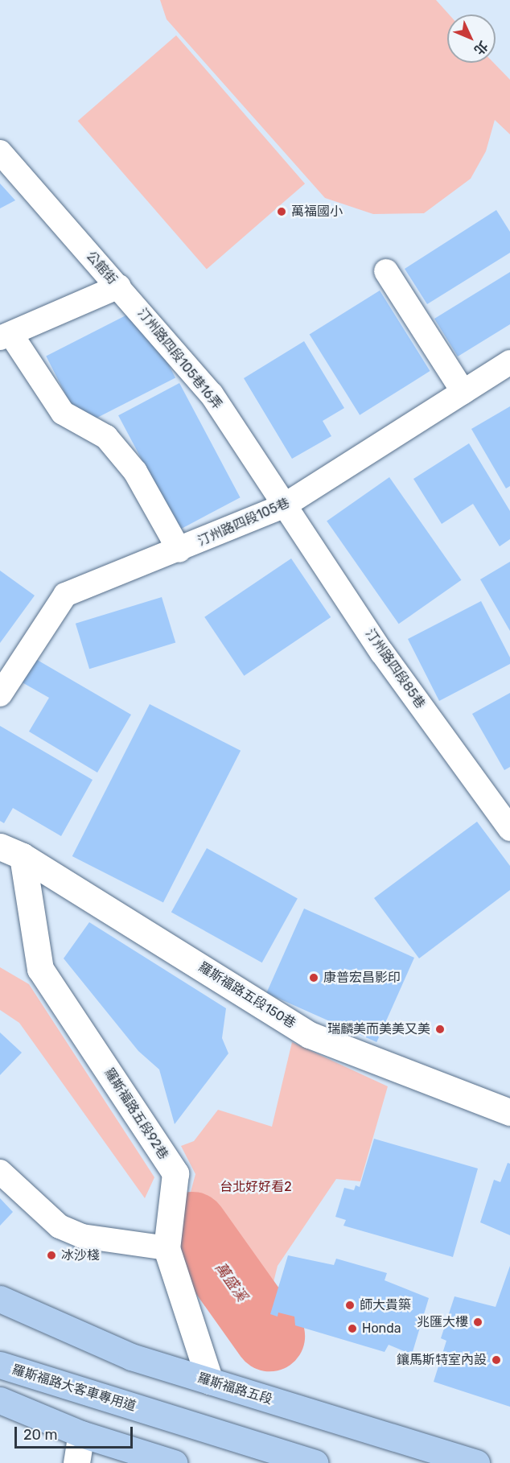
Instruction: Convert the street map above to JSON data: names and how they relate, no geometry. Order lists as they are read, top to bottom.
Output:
{
  "streets": {
    "main road": ["羅斯福路大客車專用道", "羅斯福路五段"],
    "street": ["羅斯福路五段150巷", "羅斯福路五段92巷"],
    "lane": [
      "公館街",
      "汀州路四段105巷16弄",
      "汀州路四段105巷",
      "汀州路四段85巷"
    ]
  },
  "crossings": [
    ["公館街", "汀州路四段105巷16弄"],
    ["汀州路四段105巷16弄", "汀州路四段105巷"],
    ["汀州路四段105巷16弄", "汀州路四段85巷"],
    ["汀州路四段105巷", "汀州路四段85巷"],
    ["羅斯福路五段150巷", "羅斯福路五段92巷"],
    ["羅斯福路五段92巷", "羅斯福路五段"]
  ],
  "water": ["萬盛溪"],
  "parks": ["台北好好看2"],
  "places": [
    "萬福國小",
    "康普宏昌影印",
    "瑞麟美而美美又美",
    "冰沙棧",
    "師大貴築",
    "兆匯大樓",
    "Honda",
    "鑲馬斯特室內設"
  ],
  "scale_bar": "20 m",
  "north": "bottom right"
}
